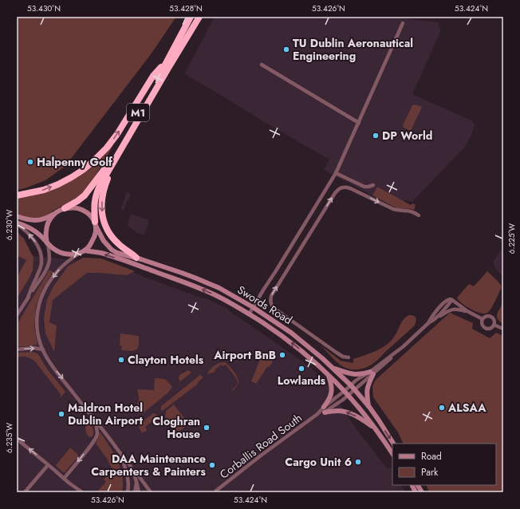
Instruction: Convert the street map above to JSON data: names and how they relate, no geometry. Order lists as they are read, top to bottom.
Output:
{
  "streets": {
    "highway": ["M1"],
    "main road": ["Swords Road"],
    "street": ["Corballis Road South"]
  },
  "crossings": [
    ["M1", "Swords Road"],
    ["Swords Road", "Corballis Road South"]
  ],
  "places": [
    "TU Dublin Aeronautical Engineering",
    "DP World",
    "Halpenny Golf",
    "Airport BnB",
    "Clayton Hotels",
    "Lowlands",
    "ALSAA",
    "Maldron Hotel Dublin Airport",
    "Cloghran House",
    "Cargo Unit 6",
    "DAA Maintenance Carpenters & Painters"
  ],
  "legend": ["Road", "Park"],
  "coordinates": [
    "53.430°N",
    "53.428°N",
    "53.426°N",
    "53.424°N",
    "6.230°W",
    "6.225°W",
    "6.235°W"
  ]
}
